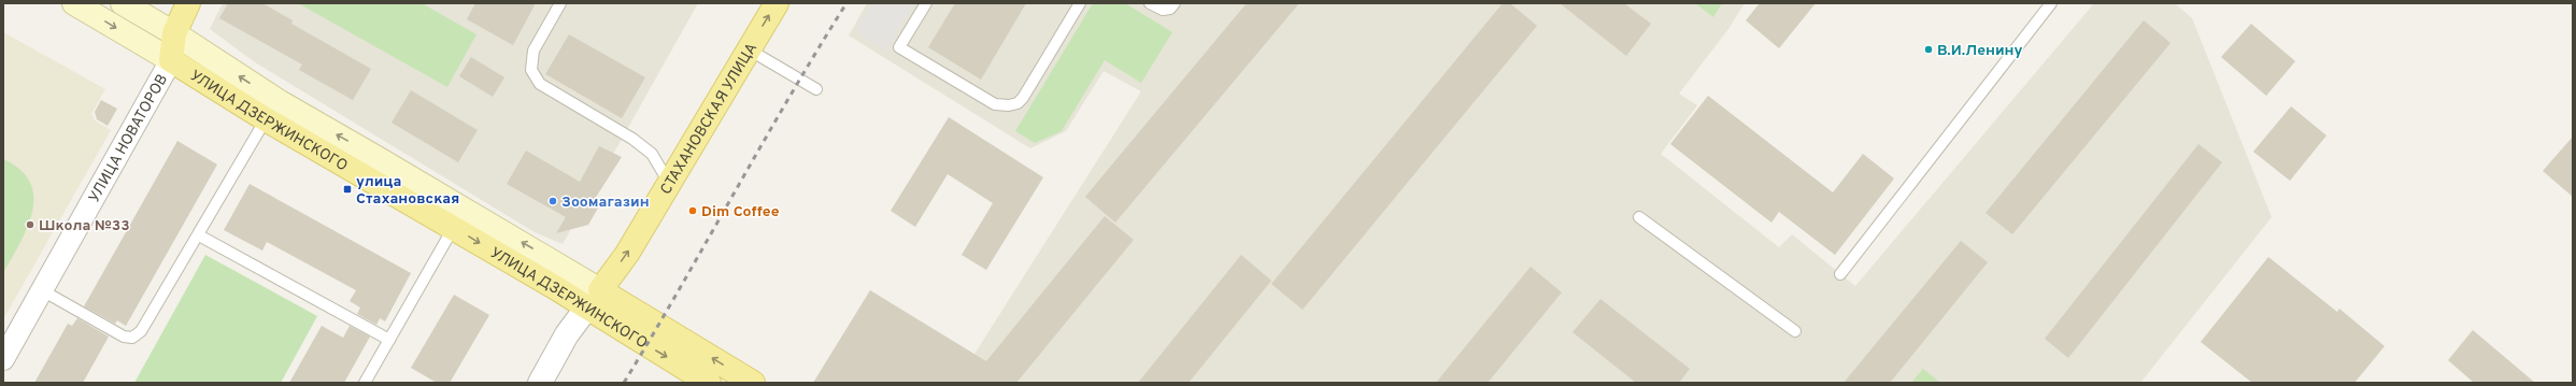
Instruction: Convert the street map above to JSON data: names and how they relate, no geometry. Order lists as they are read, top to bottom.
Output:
{
  "streets": {
    "main road": ["СТАХАНОВСКАЯ УЛИЦА", "УЛИЦА ДЗЕРЖИНСКОГО", "УЛИЦА НОВАТОРОВ"]
  },
  "crossings": [
    ["СТАХАНОВСКАЯ УЛИЦА", "УЛИЦА ДЗЕРЖИНСКОГО"],
    ["УЛИЦА ДЗЕРЖИНСКОГО", "УЛИЦА НОВАТОРОВ"]
  ],
  "one_way": ["СТАХАНОВСКАЯ УЛИЦА"],
  "places": {
    "other": [
      "В.И.Ленину",
      "Зоомагазин",
      "Dim Coffee",
      "Школа №33"
    ],
    "transit": ["улица Стахановская"]
  }
}
